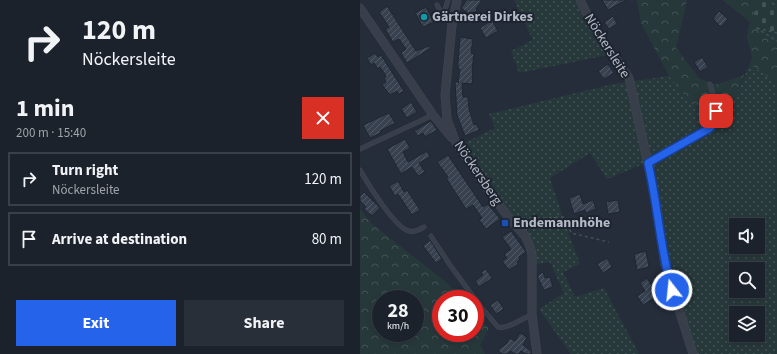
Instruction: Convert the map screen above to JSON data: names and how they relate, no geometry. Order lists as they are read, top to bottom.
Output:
{
  "streets": {
    "street": ["Nöckersleite", "Nöckersberg"]
  },
  "places": {
    "other": ["Gärtnerei Dirkes"],
    "transit": ["Endemannhöhe"]
  },
  "page": {
    "turn": ["120 m", "Nöckersleite"],
    "heading": ["1 min", "200 m · 15:40"],
    "list": [
      {
        "name": "Turn right",
        "note": "Nöckersleite",
        "value": "120 m"
      },
      {
        "name": "Arrive at destination",
        "value": "80 m"
      }
    ],
    "speed": "28 km/h",
    "limit": "30",
    "buttons": ["Exit", "Share"]
  }
}
